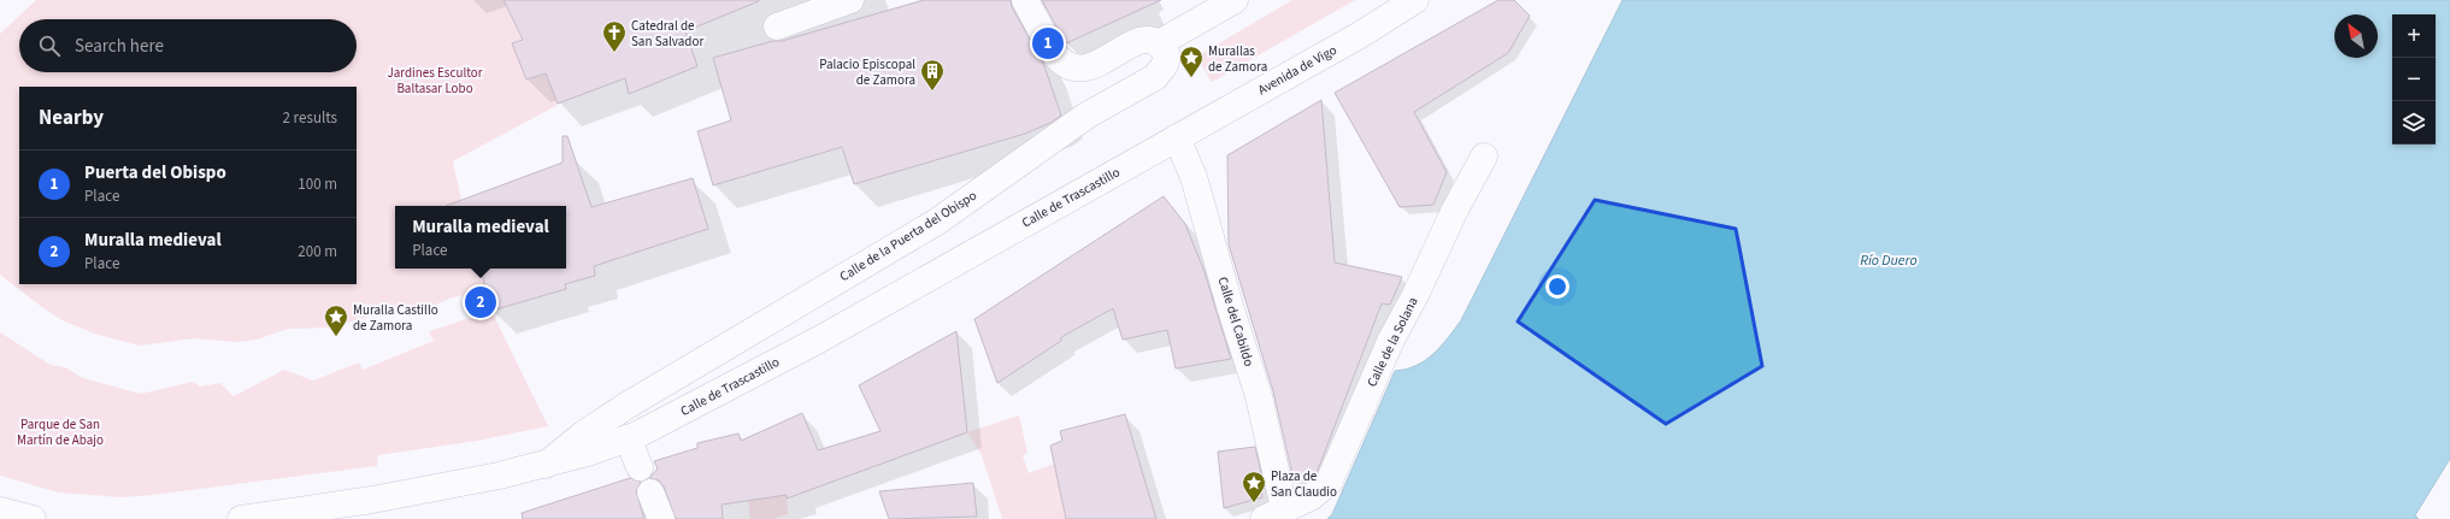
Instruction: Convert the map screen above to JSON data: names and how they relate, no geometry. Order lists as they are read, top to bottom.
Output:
{
  "streets": {
    "street": [
      "Avenida de Vigo",
      "Calle de Trascastillo",
      "Calle de la Puerta del Obispo",
      "Calle del Cabildo",
      "Calle de la Solana"
    ]
  },
  "crossings": [
    ["Avenida de Vigo", "Calle de Trascastillo"],
    ["Avenida de Vigo", "Calle del Cabildo"],
    ["Calle de Trascastillo", "Calle de la Puerta del Obispo"],
    ["Calle de Trascastillo", "Calle del Cabildo"],
    ["Calle del Cabildo", "Calle de la Solana"]
  ],
  "water": ["Río Duero"],
  "parks": ["Jardines Escultor Baltasar Lobo", "Parque de San Martín de Abajo"],
  "places": {
    "church": ["Catedral de San Salvador"],
    "place": ["Murallas de Zamora", "Muralla Castillo de Zamora", "Plaza de San Claudio"],
    "building": ["Palacio Episcopal de Zamora"]
  },
  "north": "top left",
  "page": {
    "map_buttons": ["+", "−"],
    "search": "Search here",
    "pins": ["1", "2"],
    "heading": ["Nearby", "2 results"],
    "list": [
      {
        "mark": "1",
        "name": "Puerta del Obispo",
        "note": "Place",
        "value": "100 m"
      },
      {
        "mark": "2",
        "name": "Muralla medieval",
        "note": "Place",
        "value": "200 m"
      }
    ],
    "popup": ["Muralla medieval", "Place"]
  }
}
